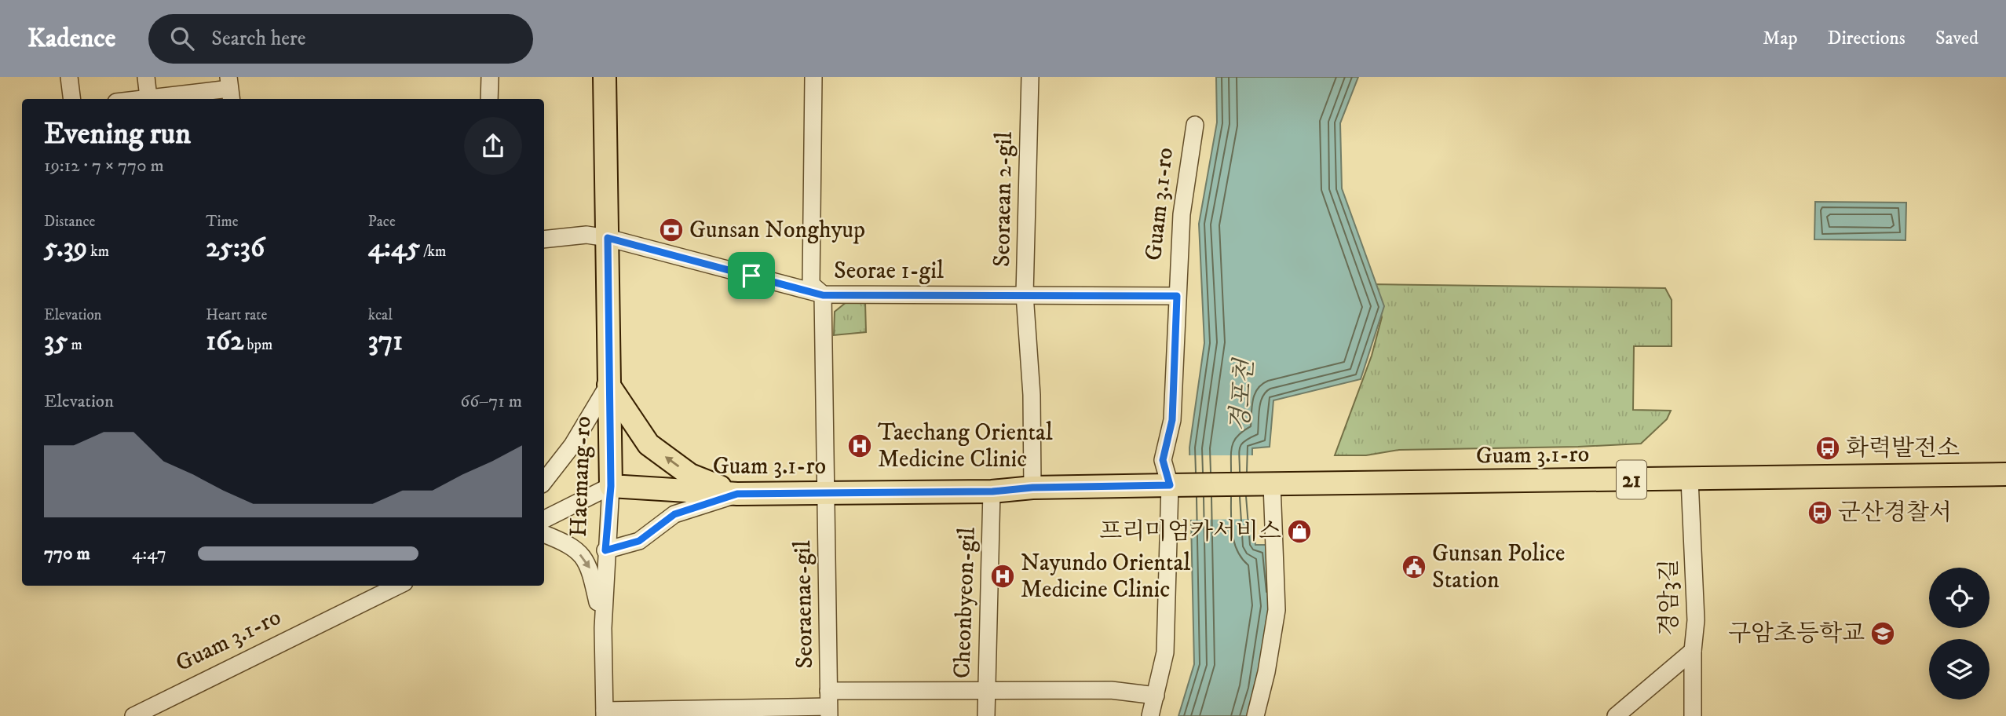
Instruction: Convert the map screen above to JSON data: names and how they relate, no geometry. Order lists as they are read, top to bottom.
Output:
{
  "streets": {
    "main road": ["Guam 3.1-ro", "Haemang-ro", "21"],
    "street": [
      "Seoraean 2-gil",
      "Seorae 1-gil",
      "경암3길",
      "Cheonbyeon-gil",
      "Seoraenae-gil"
    ]
  },
  "crossings": [
    ["Seoraean 2-gil", "Guam 3.1-ro"],
    ["Seoraean 2-gil", "Seorae 1-gil"],
    ["Guam 3.1-ro", "Seorae 1-gil"],
    ["Guam 3.1-ro", "Haemang-ro"],
    ["Guam 3.1-ro", "21"],
    ["Guam 3.1-ro", "경암3길"],
    ["Guam 3.1-ro", "Cheonbyeon-gil"],
    ["Guam 3.1-ro", "Seoraenae-gil"],
    ["Seorae 1-gil", "Haemang-ro"],
    ["Seorae 1-gil", "Seoraenae-gil"]
  ],
  "water": ["경포천"],
  "places": {
    "bank": ["Gunsan Nonghyup"],
    "hospital": ["Taechang Oriental Medicine Clinic", "Nayundo Oriental Medicine Clinic"],
    "bus stop": ["화력발전소", "군산경찰서"],
    "shop": ["프리미엄카서비스"],
    "public building": ["Gunsan Police Station"],
    "school or university": ["구암초등학교"]
  },
  "page": {
    "header": "Kadence",
    "search": "Search here",
    "nav": ["Map", "Directions", "Saved"],
    "heading": ["Evening run", "19:12 · 7 × 770 m"],
    "stats": [
      ["Distance", "5.39 km"],
      ["Time", "25:36"],
      ["Pace", "4:45 /km"],
      ["Elevation", "35 m"],
      ["Heart rate", "162 bpm"],
      ["kcal", "371"]
    ],
    "chart": ["Elevation", "66–71 m"],
    "list": [
      {
        "name": "770 m",
        "note": "4:47"
      }
    ]
  }
}
